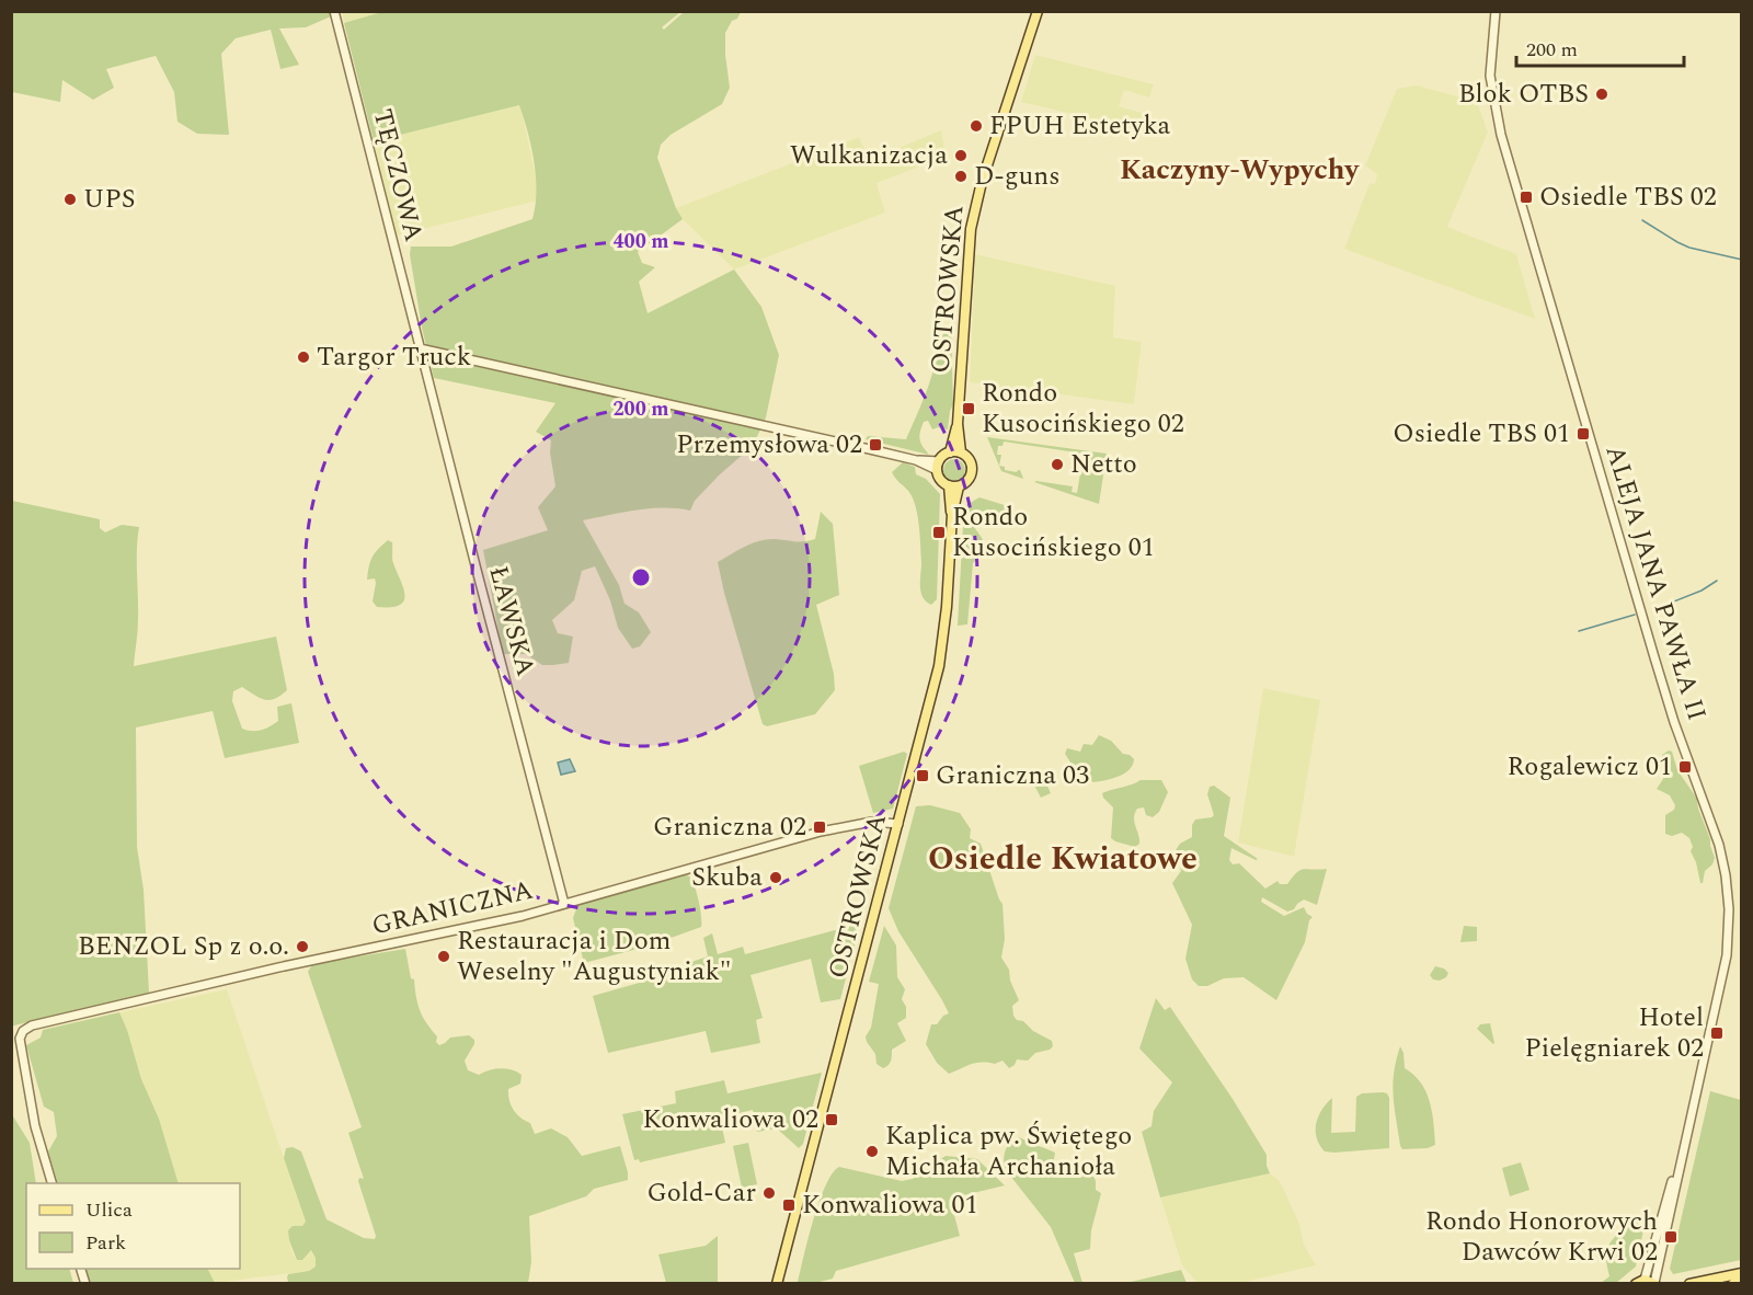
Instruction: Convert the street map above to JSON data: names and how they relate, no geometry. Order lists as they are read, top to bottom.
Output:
{
  "streets": {
    "main road": ["OSTROWSKA"],
    "street": [
      "TĘCZOWA",
      "ALEJA JANA PAWŁA II",
      "ŁAWSKA",
      "GRANICZNA"
    ]
  },
  "crossings": [
    ["TĘCZOWA", "ŁAWSKA"],
    ["OSTROWSKA", "GRANICZNA"],
    ["ŁAWSKA", "GRANICZNA"]
  ],
  "districts": ["Kaczyny-Wypychy", "Osiedle Kwiatowe"],
  "places": {
    "other": [
      "Blok OTBS",
      "FPUH Estetyka",
      "Wulkanizacja",
      "D-guns",
      "UPS",
      "Targor Truck",
      "Netto",
      "Skuba",
      "BENZOL Sp z o.o.",
      "Restauracja i Dom Weselny \"Augustyniak\"",
      "Kaplica pw. Świętego Michała Archanioła",
      "Gold-Car"
    ],
    "transit": [
      "Osiedle TBS 02",
      "Rondo Kusocińskiego 02",
      "Osiedle TBS 01",
      "Przemysłowa 02",
      "Rondo Kusocińskiego 01",
      "Rogalewicz 01",
      "Graniczna 03",
      "Graniczna 02",
      "Hotel Pielęgniarek 02",
      "Konwaliowa 02",
      "Konwaliowa 01",
      "Rondo Honorowych Dawców Krwi 02"
    ]
  },
  "legend": ["Ulica", "Park"],
  "scale_bar": "200 m",
  "rings": ["400 m", "200 m"]
}
